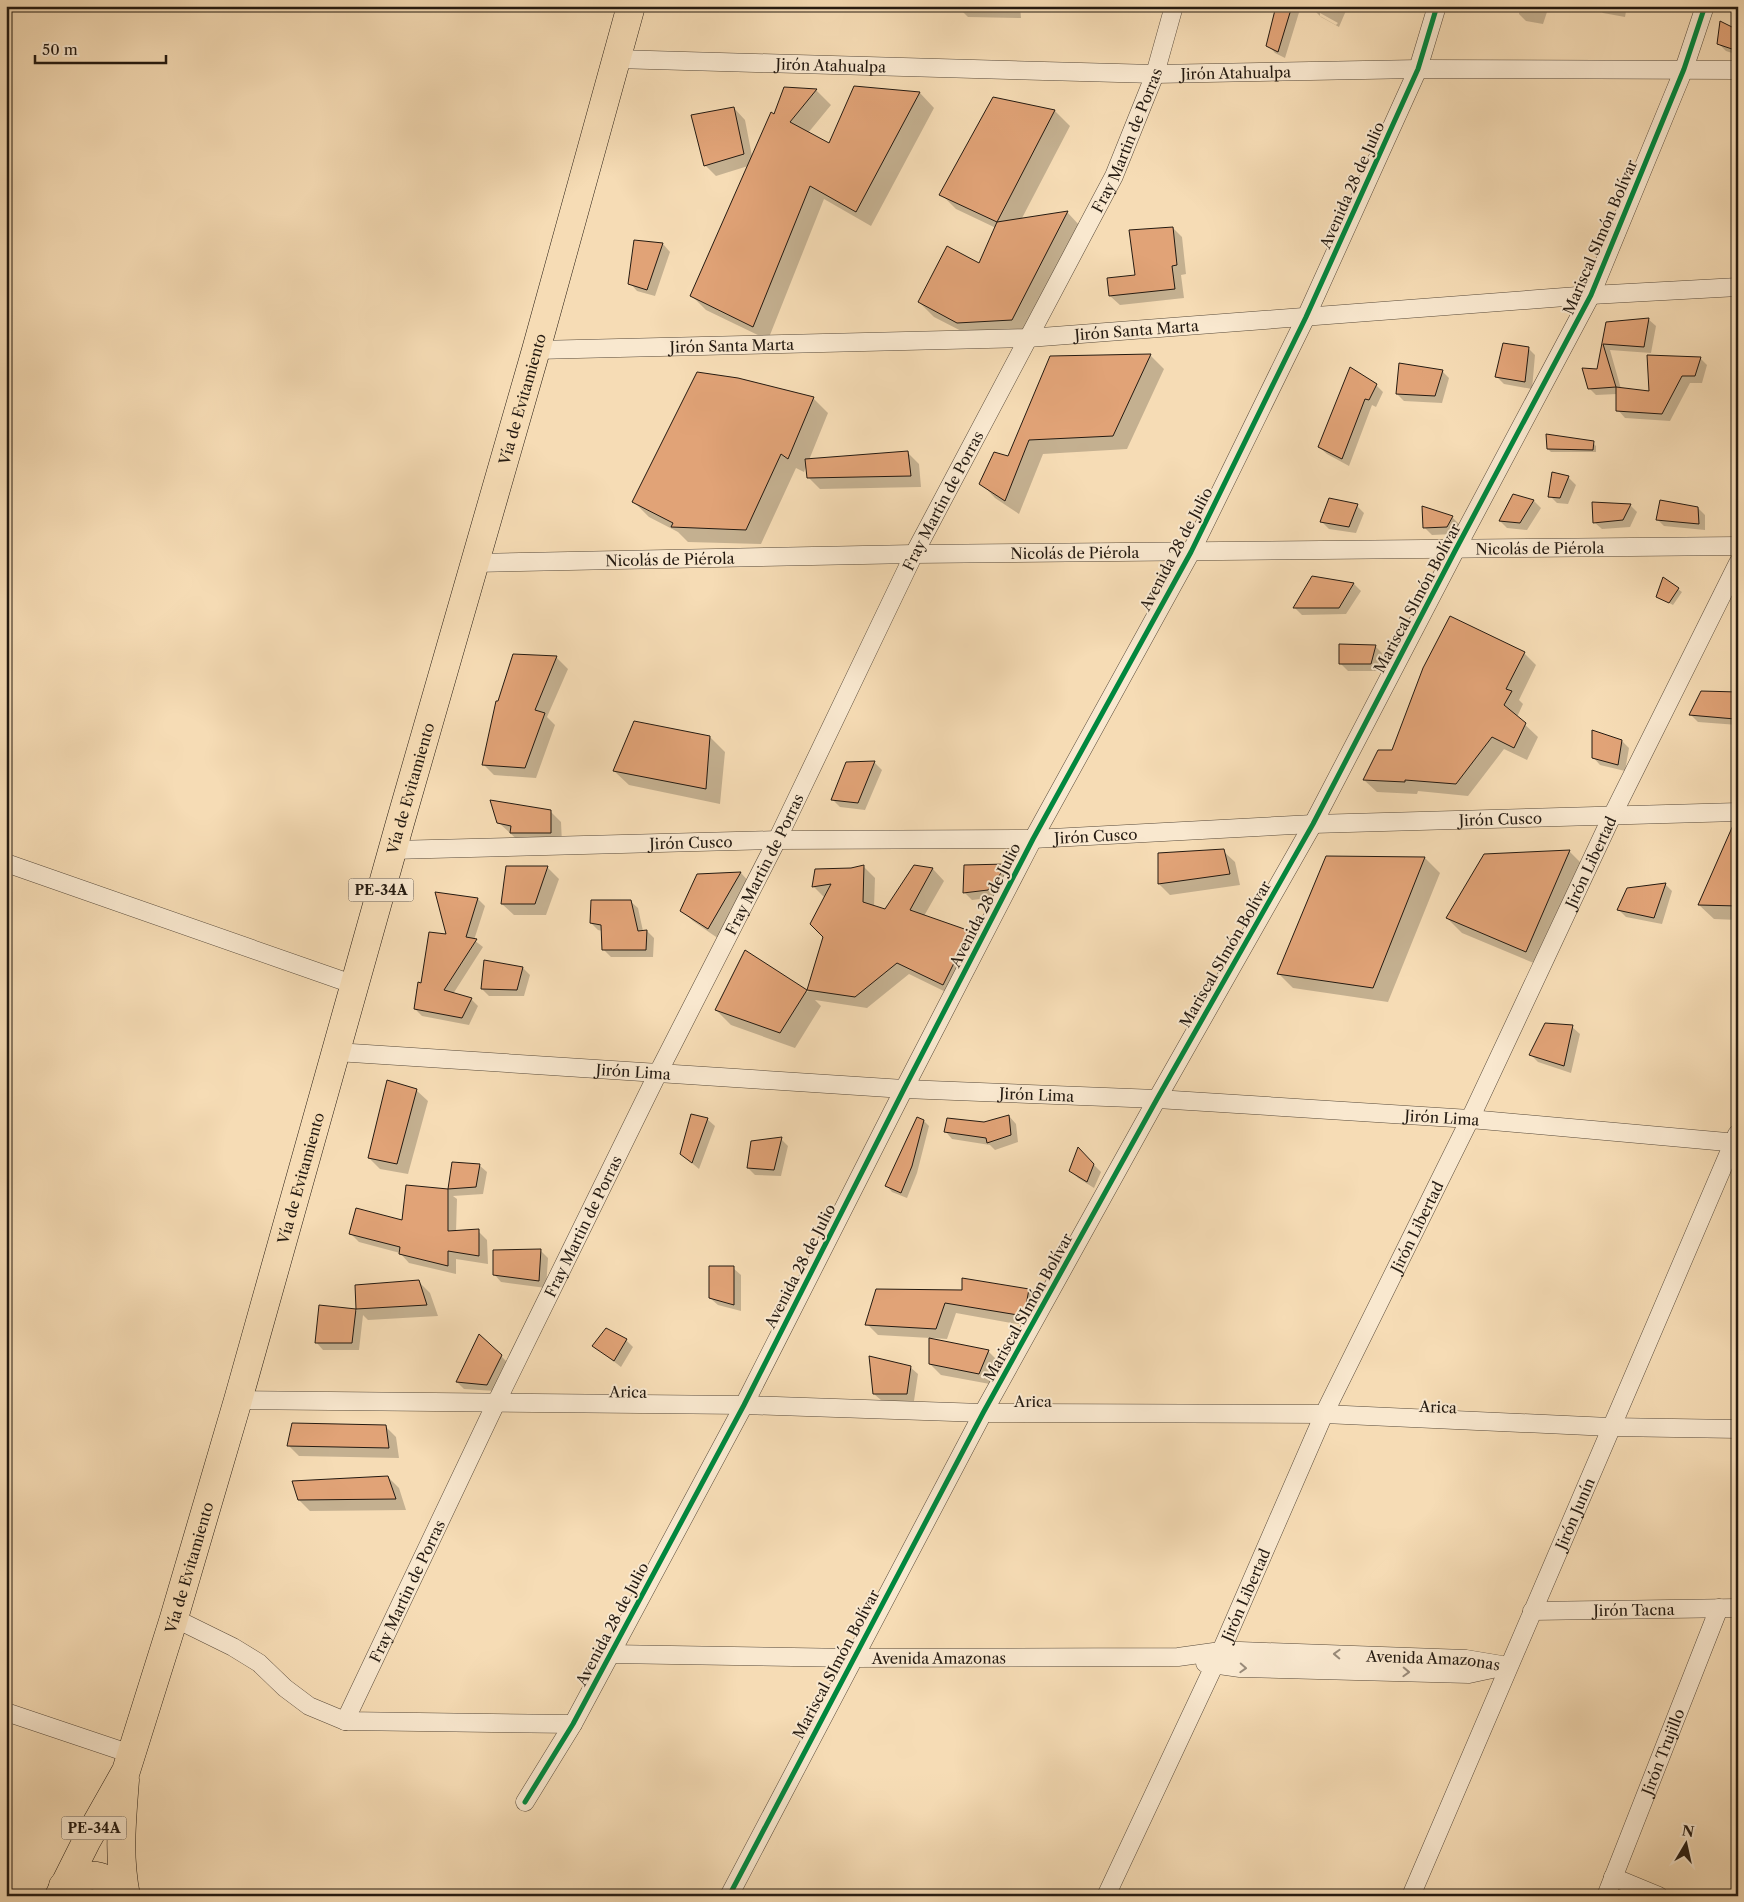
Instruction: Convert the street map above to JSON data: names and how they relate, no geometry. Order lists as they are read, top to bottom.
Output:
{
  "streets": {
    "highway": ["Vía de Evitamiento", "PE-34A"],
    "street": [
      "Jirón Atahualpa",
      "Fray Martin de Porras",
      "Avenida 28 de Julio",
      "Mariscal SImón Bolívar",
      "Jirón Santa Marta",
      "Nicolás de Piérola",
      "Jirón Cusco",
      "Jirón Libertad",
      "Jirón Lima",
      "Arica",
      "Jirón Junín",
      "Jirón Tacna",
      "Avenida Amazonas",
      "Jirón Trujillo"
    ]
  },
  "crossings": [
    ["Jirón Atahualpa", "Fray Martin de Porras"],
    ["Jirón Atahualpa", "Avenida 28 de Julio"],
    ["Jirón Atahualpa", "Mariscal SImón Bolívar"],
    ["Jirón Atahualpa", "Vía de Evitamiento"],
    ["Fray Martin de Porras", "Jirón Santa Marta"],
    ["Fray Martin de Porras", "Nicolás de Piérola"],
    ["Fray Martin de Porras", "Jirón Cusco"],
    ["Fray Martin de Porras", "Jirón Lima"],
    ["Fray Martin de Porras", "Arica"],
    ["Avenida 28 de Julio", "Jirón Santa Marta"],
    ["Avenida 28 de Julio", "Nicolás de Piérola"],
    ["Avenida 28 de Julio", "Jirón Cusco"],
    ["Avenida 28 de Julio", "Jirón Lima"],
    ["Avenida 28 de Julio", "Arica"],
    ["Avenida 28 de Julio", "Avenida Amazonas"],
    ["Mariscal SImón Bolívar", "Jirón Santa Marta"],
    ["Mariscal SImón Bolívar", "Nicolás de Piérola"],
    ["Mariscal SImón Bolívar", "Jirón Cusco"],
    ["Mariscal SImón Bolívar", "Jirón Lima"],
    ["Mariscal SImón Bolívar", "Arica"],
    ["Mariscal SImón Bolívar", "Avenida Amazonas"],
    ["Jirón Santa Marta", "Vía de Evitamiento"],
    ["Vía de Evitamiento", "Nicolás de Piérola"],
    ["Vía de Evitamiento", "Jirón Cusco"],
    ["Vía de Evitamiento", "Jirón Lima"],
    ["Vía de Evitamiento", "Arica"],
    ["Jirón Cusco", "Jirón Libertad"],
    ["Jirón Libertad", "Jirón Lima"],
    ["Jirón Libertad", "Arica"],
    ["Jirón Libertad", "Avenida Amazonas"],
    ["Jirón Lima", "Jirón Junín"],
    ["Arica", "Jirón Junín"],
    ["Jirón Junín", "Jirón Tacna"],
    ["Jirón Junín", "Avenida Amazonas"],
    ["Jirón Tacna", "Jirón Trujillo"]
  ],
  "scale_bar": "50 m",
  "north": "top"
}
